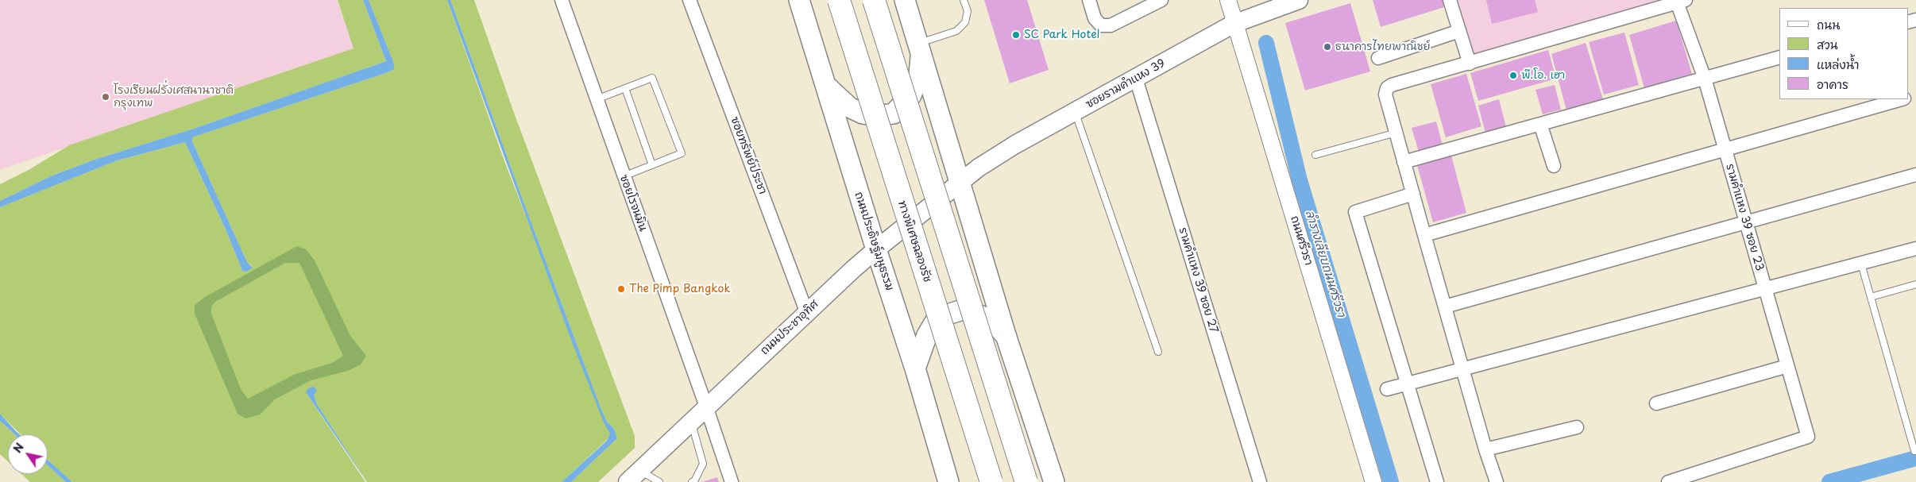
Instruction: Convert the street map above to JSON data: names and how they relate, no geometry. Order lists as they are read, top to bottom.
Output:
{
  "streets": {
    "highway": ["ทางพิเศษฉลองรัช"],
    "main road": ["ซอยรามคำแหง 39", "ถนนประดิษฐ์มนูธรรม", "ถนนประชาอุทิศ"],
    "street": [
      "ซอยทรัพย์ประชา",
      "ซอยโรจนมิน",
      "รามคำแหง 39 ซอย 23",
      "ถนนศรีวรา",
      "รามคำแหง 39 ซอย 27"
    ]
  },
  "crossings": [
    ["ซอยรามคำแหง 39", "ถนนศรีวรา"],
    ["ซอยรามคำแหง 39", "รามคำแหง 39 ซอย 27"],
    ["ซอยรามคำแหง 39", "ถนนประชาอุทิศ"],
    ["ซอยทรัพย์ประชา", "ถนนประชาอุทิศ"],
    ["ซอยโรจนมิน", "ถนนประชาอุทิศ"],
    ["ถนนประดิษฐ์มนูธรรม", "ถนนประชาอุทิศ"]
  ],
  "water": ["ลำรางเลียบถนนศรีวรา"],
  "places": [
    "SC Park Hotel",
    "ธนาคารไทยพาณิชย์",
    "พี.โอ. เฮา",
    "โรงเรียนฝรั่งเศสนานาชาติ กรุงเทพ",
    "The Pimp Bangkok"
  ],
  "legend": [
    "ถนน",
    "สวน",
    "แหล่งน้ำ",
    "อาคาร"
  ],
  "north": "top left"
}
